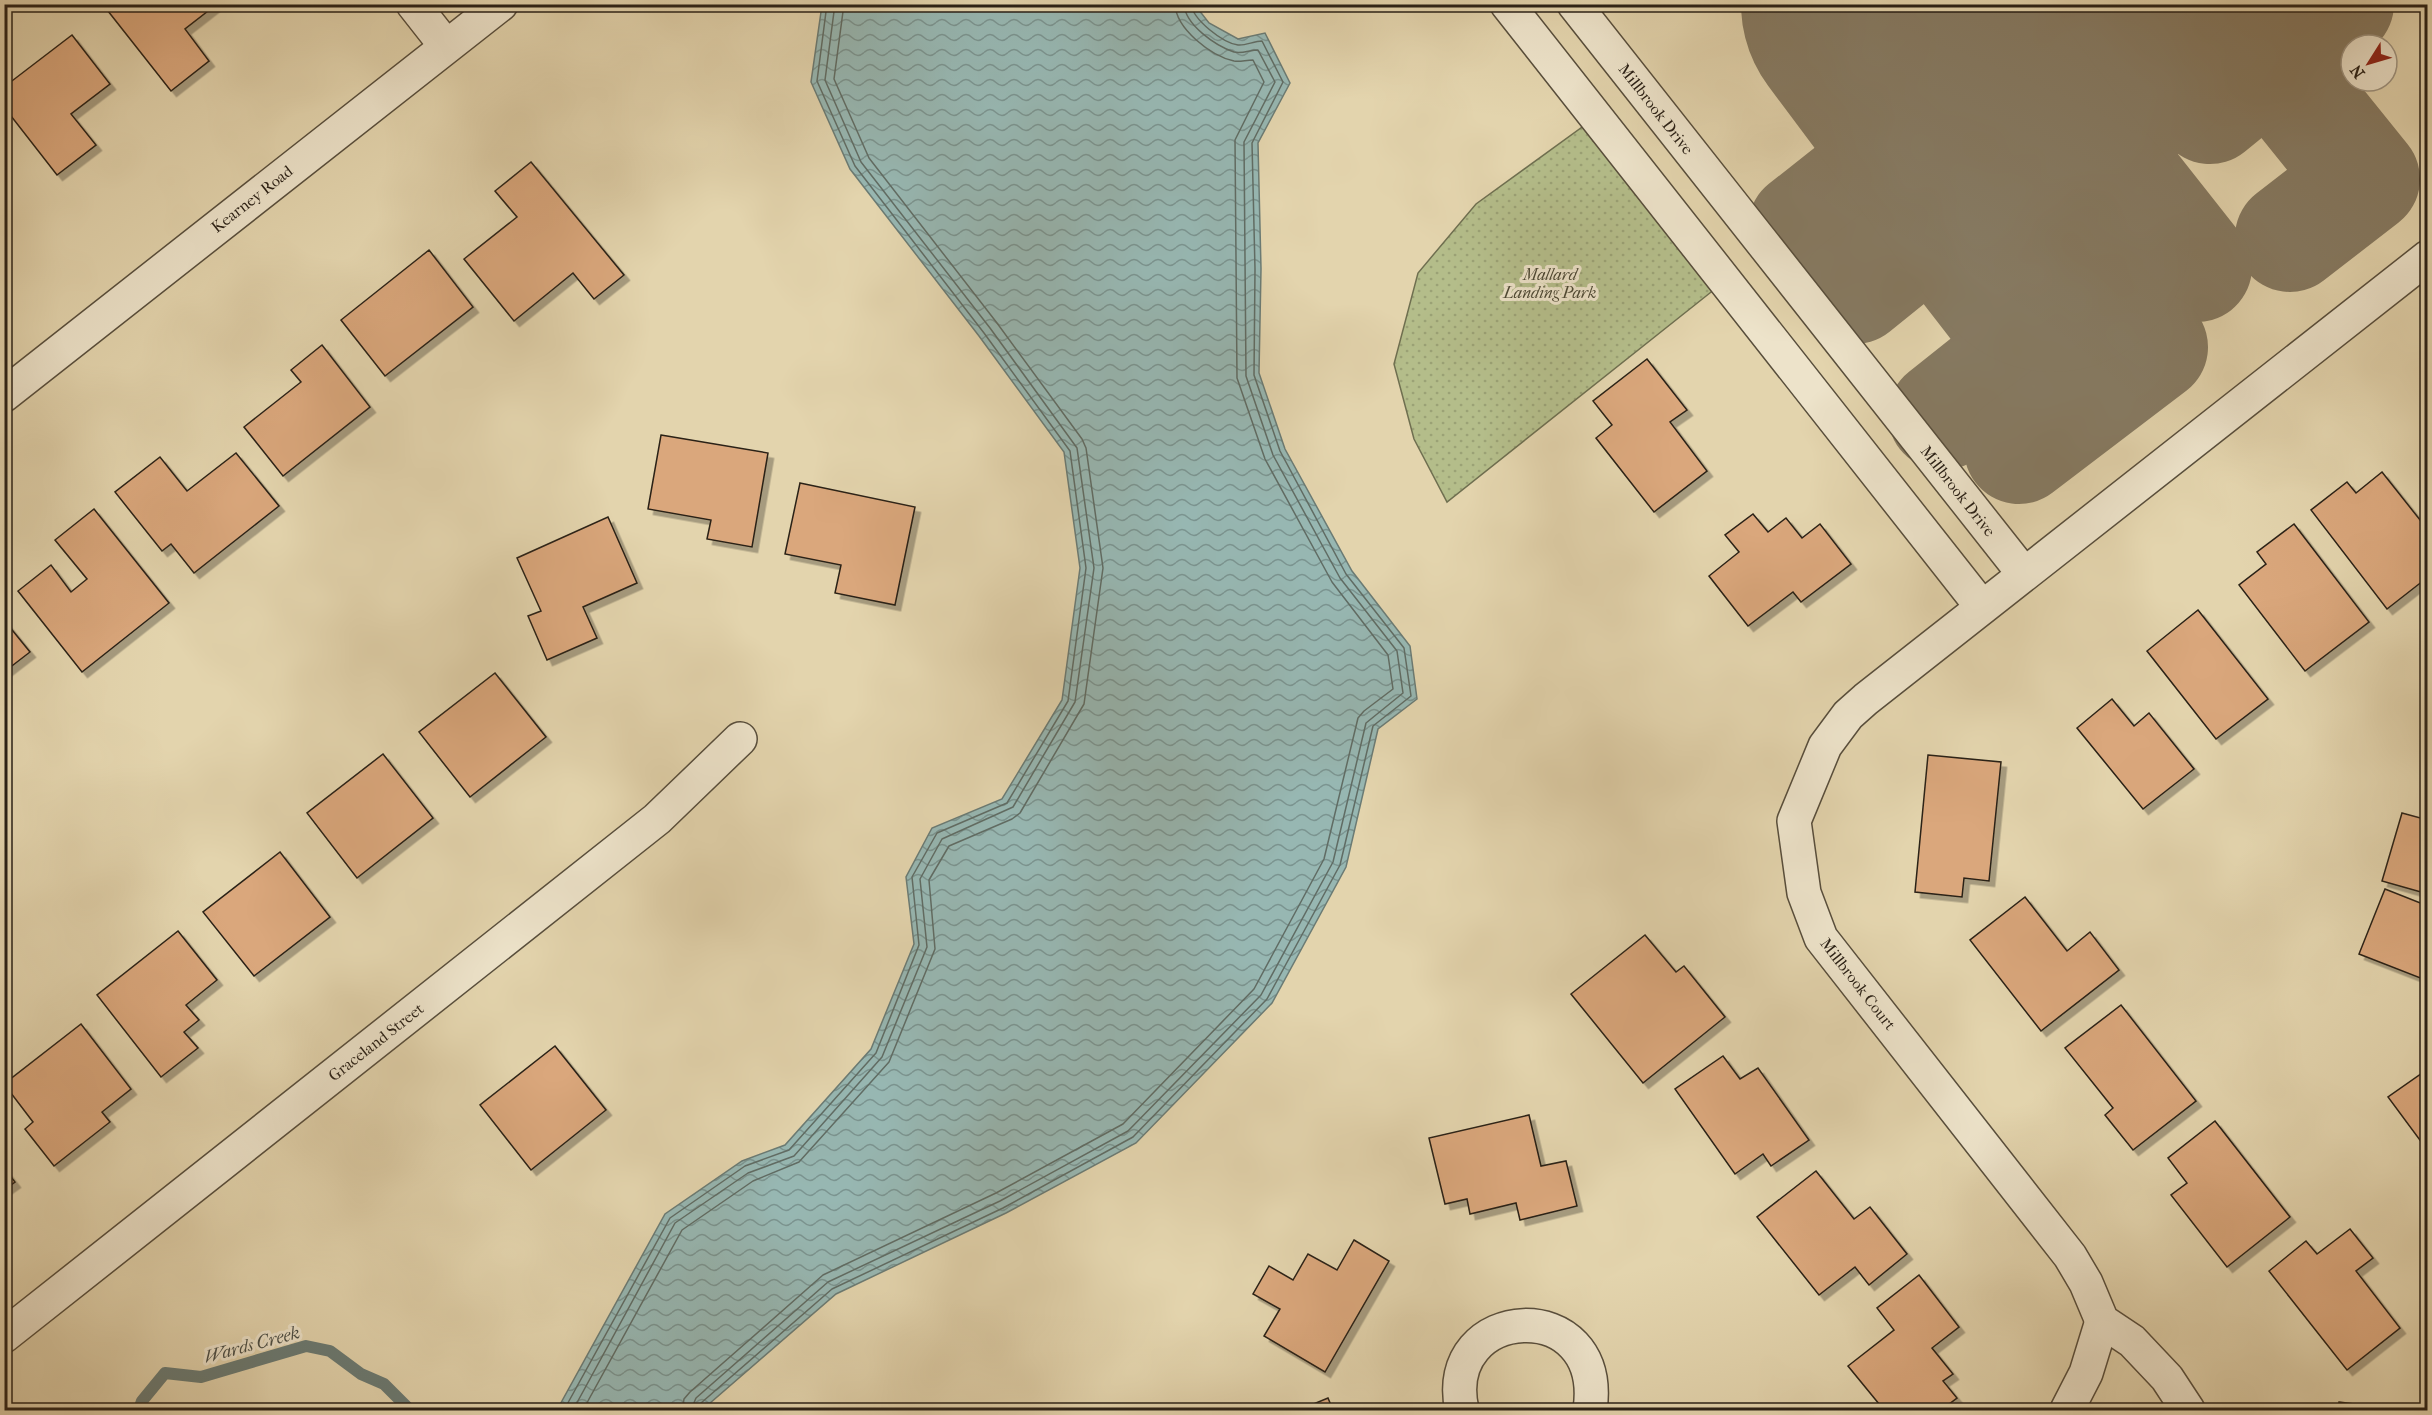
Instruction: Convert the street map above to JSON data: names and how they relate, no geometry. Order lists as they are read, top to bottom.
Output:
{
  "streets": {
    "street": [
      "Millbrook Drive",
      "Kearney Road",
      "Millbrook Court",
      "Graceland Street"
    ]
  },
  "crossings": [
    ["Millbrook Drive", "Millbrook Court"]
  ],
  "water": ["Wards Creek"],
  "parks": ["Mallard Landing Park"],
  "north": "bottom left"
}
